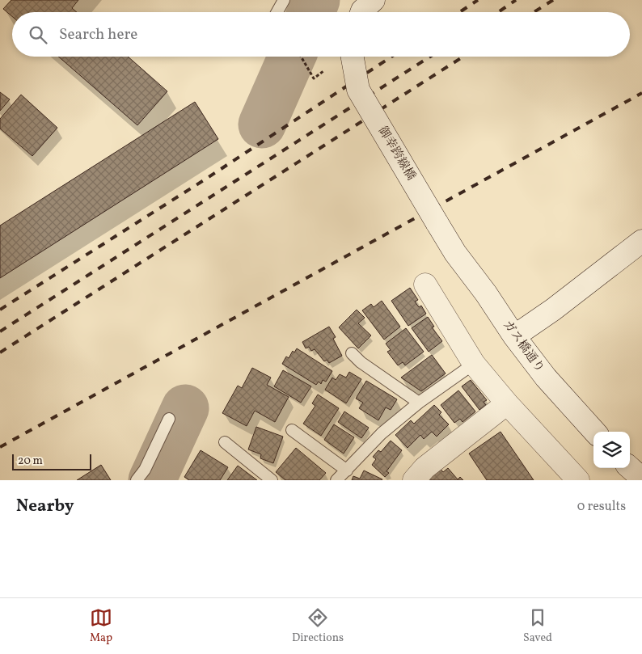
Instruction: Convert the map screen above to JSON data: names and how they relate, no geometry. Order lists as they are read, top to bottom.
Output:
{
  "streets": {
    "street": ["御幸跨線橋", "ガス橋通り"]
  },
  "crossings": [
    ["御幸跨線橋", "ガス橋通り"]
  ],
  "scale_bar": "20 m",
  "page": {
    "search": "Search here",
    "scale": "20 m",
    "heading": ["Nearby", "0 results"],
    "nav": ["Map", "Directions", "Saved"]
  }
}
